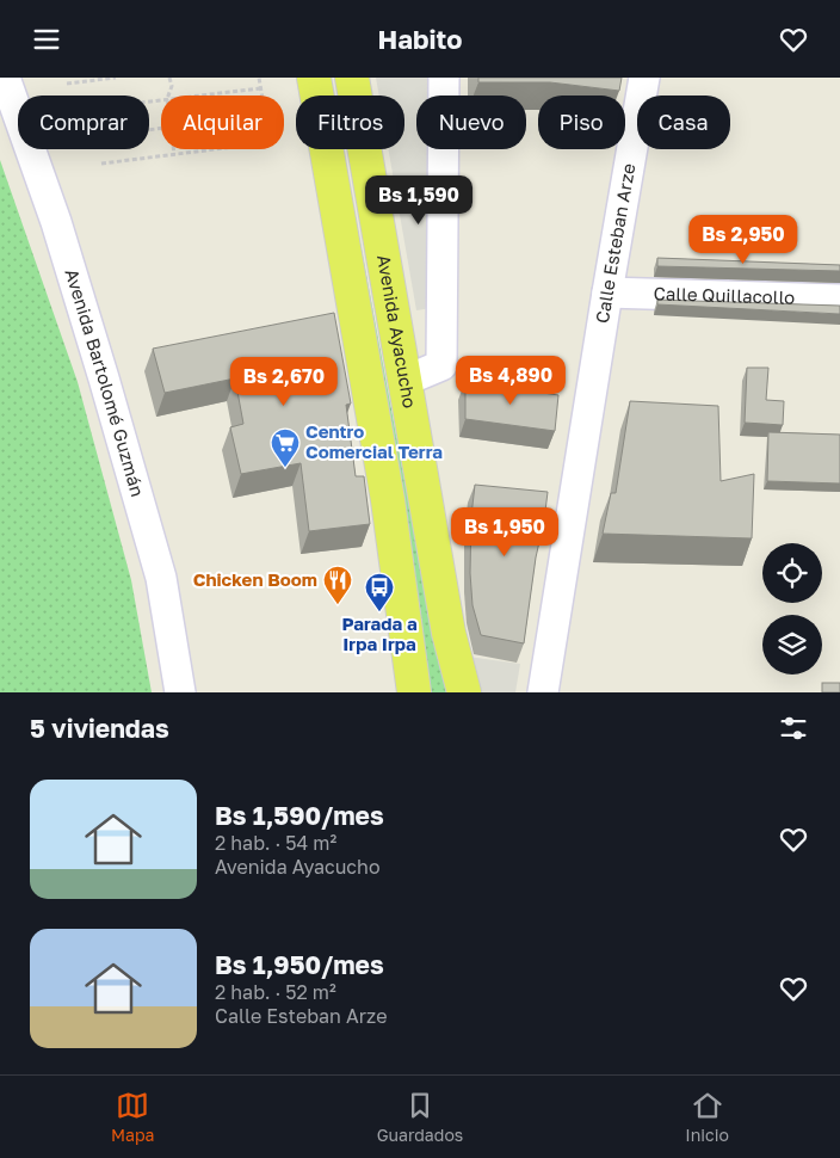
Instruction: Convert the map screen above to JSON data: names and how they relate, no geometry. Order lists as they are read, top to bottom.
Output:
{
  "streets": {
    "main road": ["Avenida Ayacucho"],
    "street": ["Calle Esteban Arze", "Calle Quillacollo", "Avenida Bartolomé Guzmán"]
  },
  "crossings": [
    ["Calle Esteban Arze", "Calle Quillacollo"]
  ],
  "places": {
    "supermarket": ["Centro Comercial Terra"],
    "restaurant": ["Chicken Boom"],
    "bus stop": ["Parada a Irpa Irpa"]
  },
  "page": {
    "header": "Habito",
    "chip": [
      "Comprar",
      "Alquilar",
      "Filtros",
      "Nuevo",
      "Piso",
      "Casa"
    ],
    "price": [
      "Bs 1,590",
      "Bs 2,950",
      "Bs 4,890",
      "Bs 2,670",
      "Bs 1,950"
    ],
    "heading": "5 viviendas",
    "list": [
      {
        "name": "Bs 1,590/mes",
        "note": "2 hab. · 54 m² · Avenida Ayacucho"
      },
      {
        "name": "Bs 1,950/mes",
        "note": "2 hab. · 52 m² · Calle Esteban Arze"
      }
    ],
    "tabs": ["Mapa", "Guardados", "Inicio"]
  }
}
